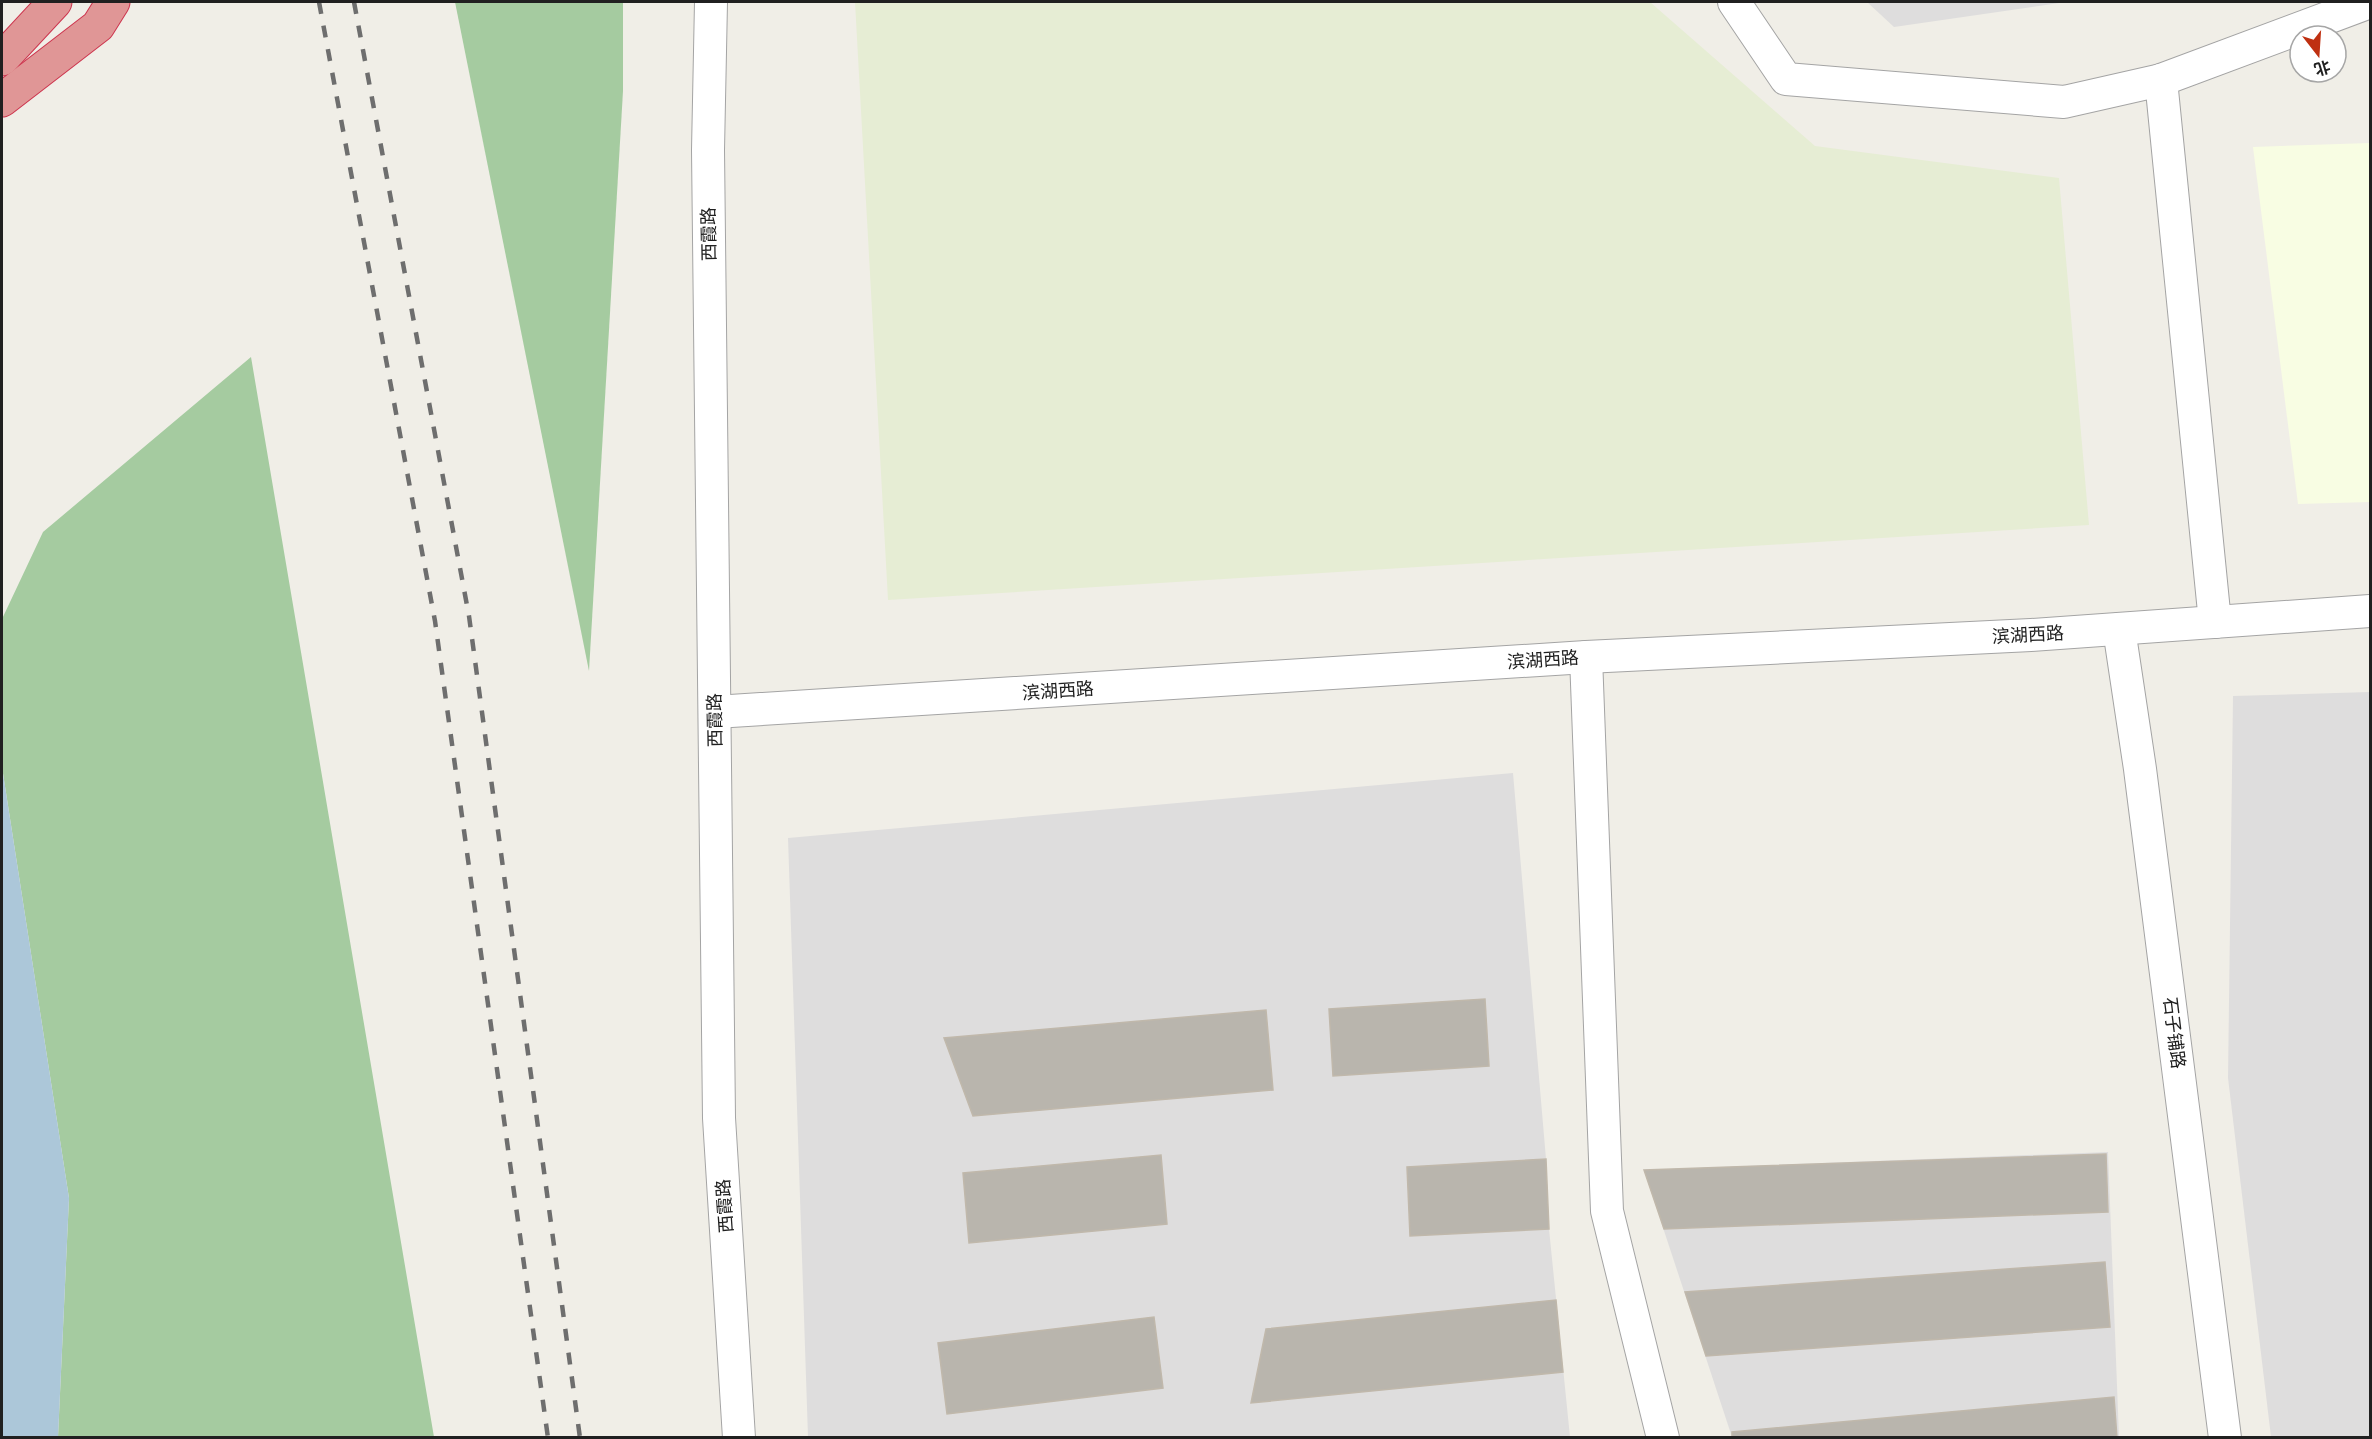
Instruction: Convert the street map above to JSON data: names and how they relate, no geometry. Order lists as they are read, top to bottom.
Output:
{
  "streets": {
    "street": ["西霞路", "滨湖西路", "石子铺路"]
  },
  "crossings": [
    ["西霞路", "滨湖西路"],
    ["滨湖西路", "石子铺路"]
  ],
  "north": "bottom"
}
